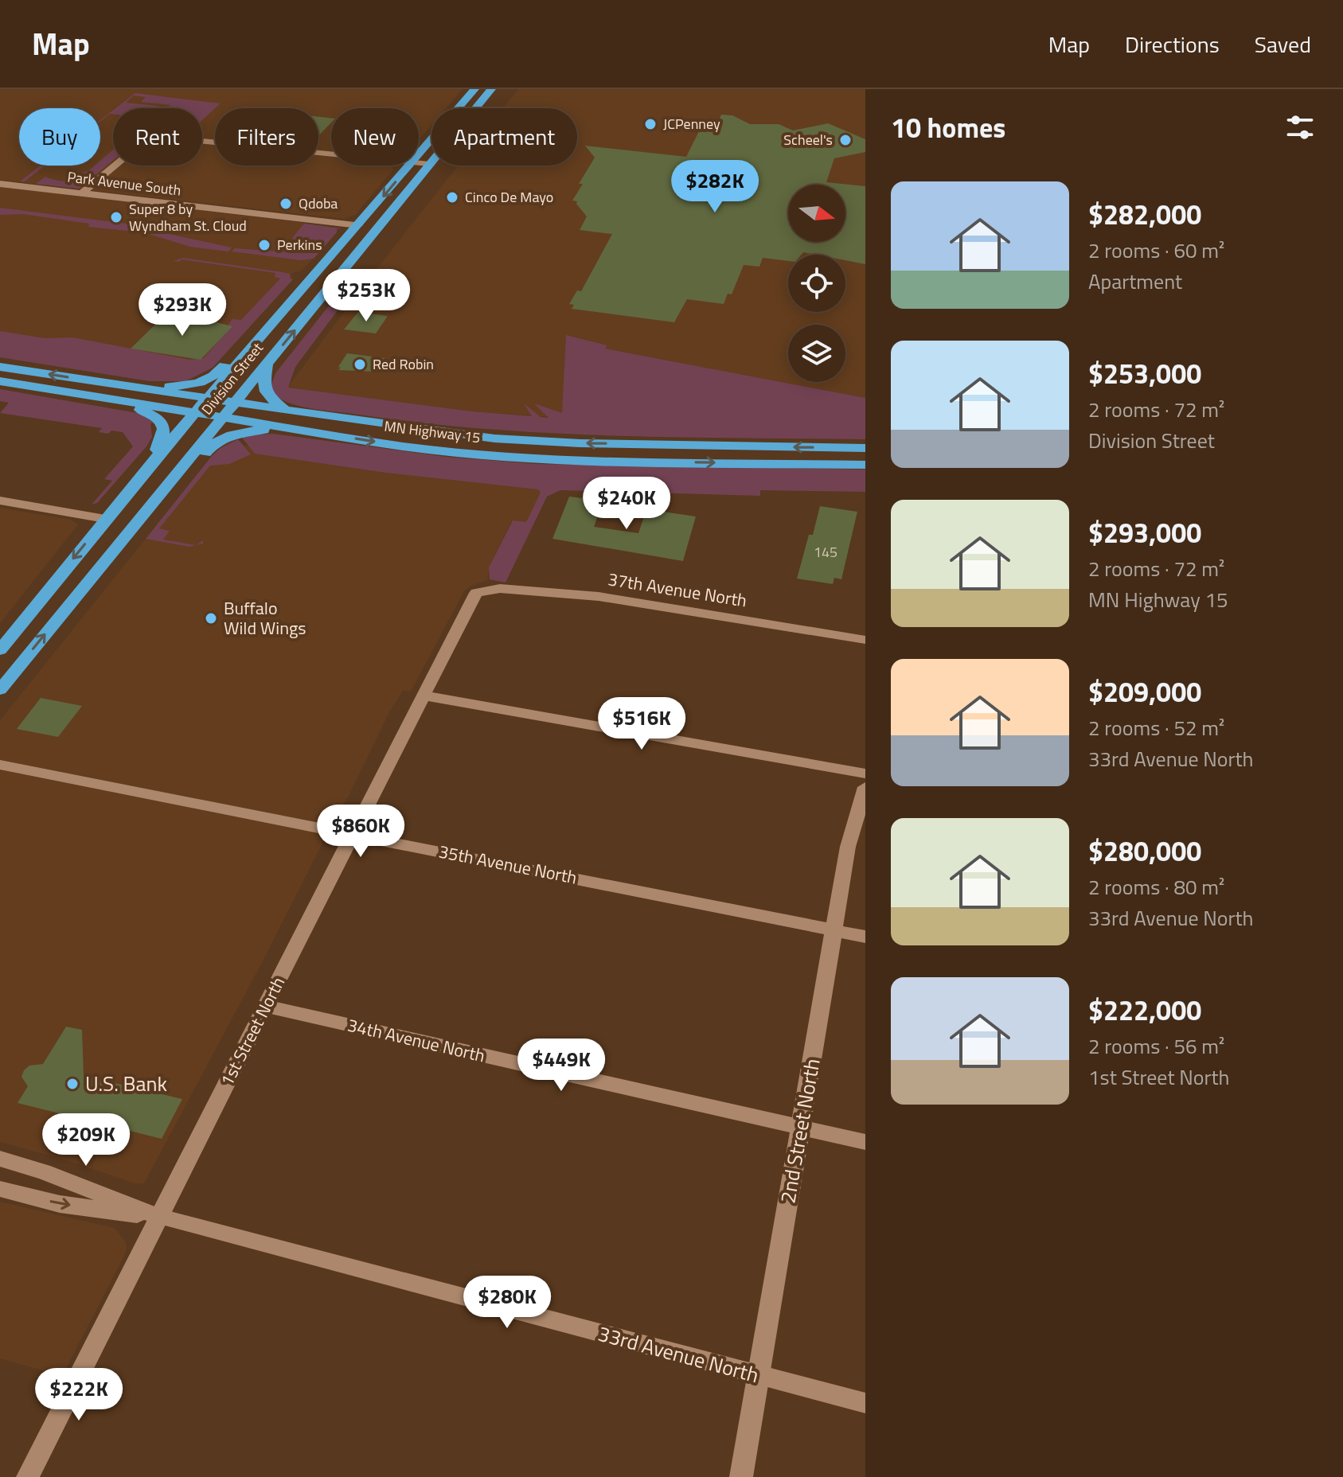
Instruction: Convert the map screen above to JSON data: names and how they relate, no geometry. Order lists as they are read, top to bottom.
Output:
{
  "streets": {
    "highway": ["Division Street", "MN Highway 15"],
    "street": [
      "Park Avenue South",
      "37th Avenue North",
      "35th Avenue North",
      "1st Street North",
      "34th Avenue North",
      "2nd Street North",
      "33rd Avenue North"
    ]
  },
  "crossings": [
    ["Park Avenue South", "Division Street"],
    ["Division Street", "MN Highway 15"],
    ["37th Avenue North", "1st Street North"],
    ["35th Avenue North", "1st Street North"],
    ["35th Avenue North", "2nd Street North"],
    ["1st Street North", "34th Avenue North"],
    ["1st Street North", "33rd Avenue North"],
    ["34th Avenue North", "2nd Street North"],
    ["2nd Street North", "33rd Avenue North"]
  ],
  "places": [
    "JCPenney",
    "Scheel's",
    "Cinco De Mayo",
    "Qdoba",
    "Super 8 by Wyndham St. Cloud",
    "Perkins",
    "Red Robin",
    "Buffalo Wild Wings",
    "U.S. Bank"
  ],
  "house_numbers": ["145"],
  "north": "right",
  "page": {
    "header": "Map",
    "nav": ["Map", "Directions", "Saved"],
    "heading": "10 homes",
    "chip": [
      "Buy",
      "Rent",
      "Filters",
      "New",
      "Apartment"
    ],
    "price": [
      "$282K",
      "$253K",
      "$293K",
      "$240K",
      "$516K",
      "$860K",
      "$449K",
      "$209K",
      "$280K",
      "$222K"
    ],
    "list": [
      {
        "name": "$282,000",
        "note": "2 rooms · 60 m² · Apartment"
      },
      {
        "name": "$253,000",
        "note": "2 rooms · 72 m² · Division Street"
      },
      {
        "name": "$293,000",
        "note": "2 rooms · 72 m² · MN Highway 15"
      },
      {
        "name": "$209,000",
        "note": "2 rooms · 52 m² · 33rd Avenue North"
      },
      {
        "name": "$280,000",
        "note": "2 rooms · 80 m² · 33rd Avenue North"
      },
      {
        "name": "$222,000",
        "note": "2 rooms · 56 m² · 1st Street North"
      }
    ]
  }
}
